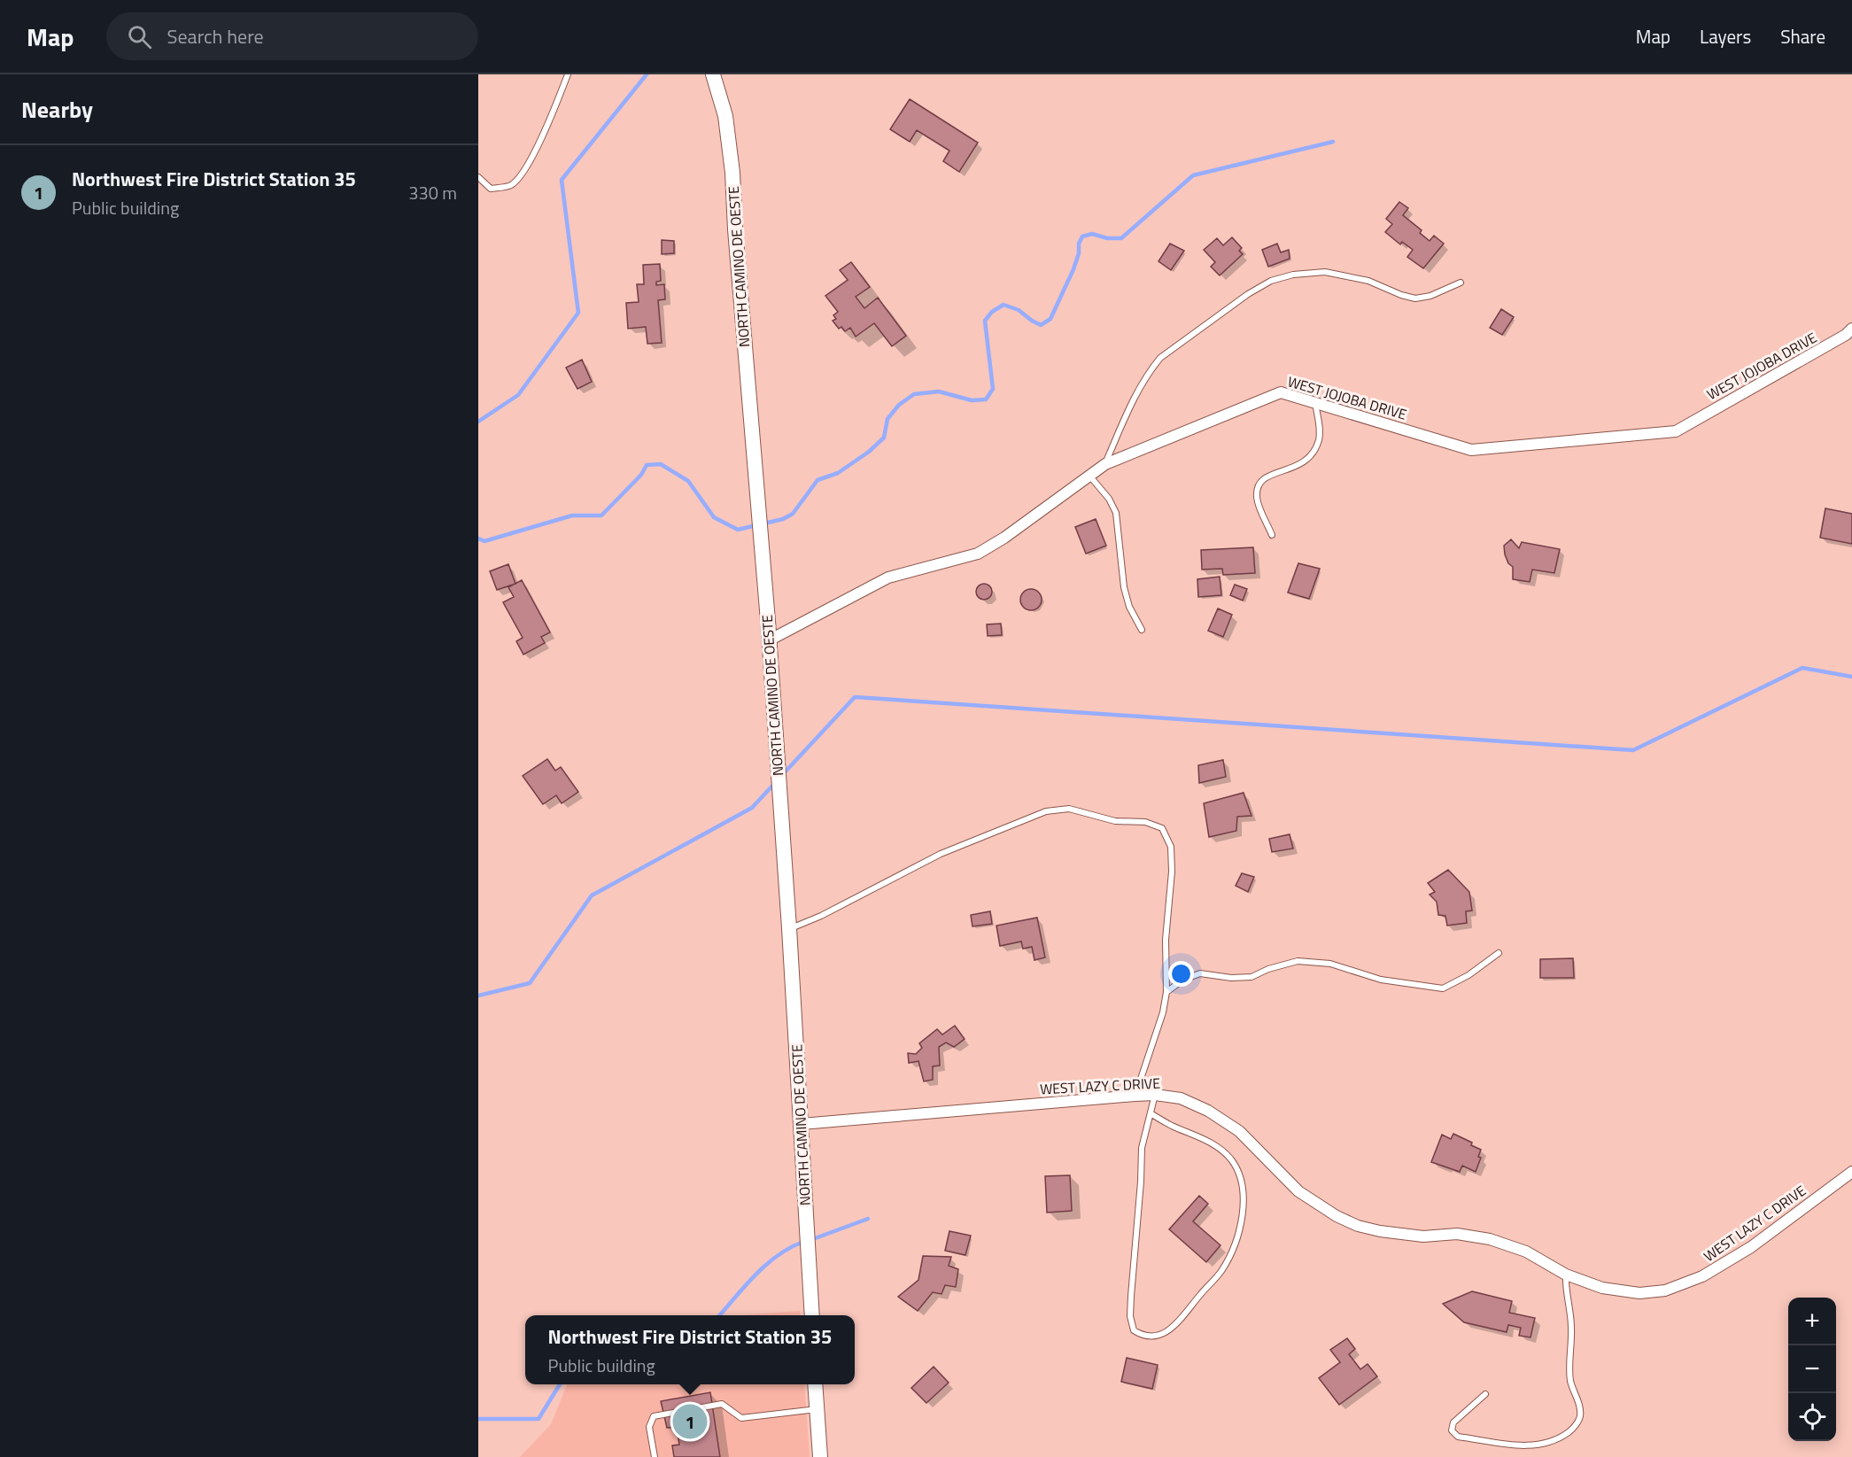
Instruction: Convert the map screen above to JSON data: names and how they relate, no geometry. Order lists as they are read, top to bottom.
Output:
{
  "streets": {
    "street": ["NORTH CAMINO DE OESTE", "WEST JOJOBA DRIVE", "WEST LAZY C DRIVE"]
  },
  "crossings": [
    ["NORTH CAMINO DE OESTE", "WEST JOJOBA DRIVE"],
    ["NORTH CAMINO DE OESTE", "WEST LAZY C DRIVE"]
  ],
  "page": {
    "header": "Map",
    "search": "Search here",
    "nav": ["Map", "Layers", "Share"],
    "heading": "Nearby",
    "list": [
      {
        "mark": "1",
        "name": "Northwest Fire District Station 35",
        "note": "Public building",
        "value": "330 m"
      }
    ],
    "map_buttons": ["+", "−"],
    "popup": ["Northwest Fire District Station 35", "Public building"],
    "pins": "1"
  }
}
